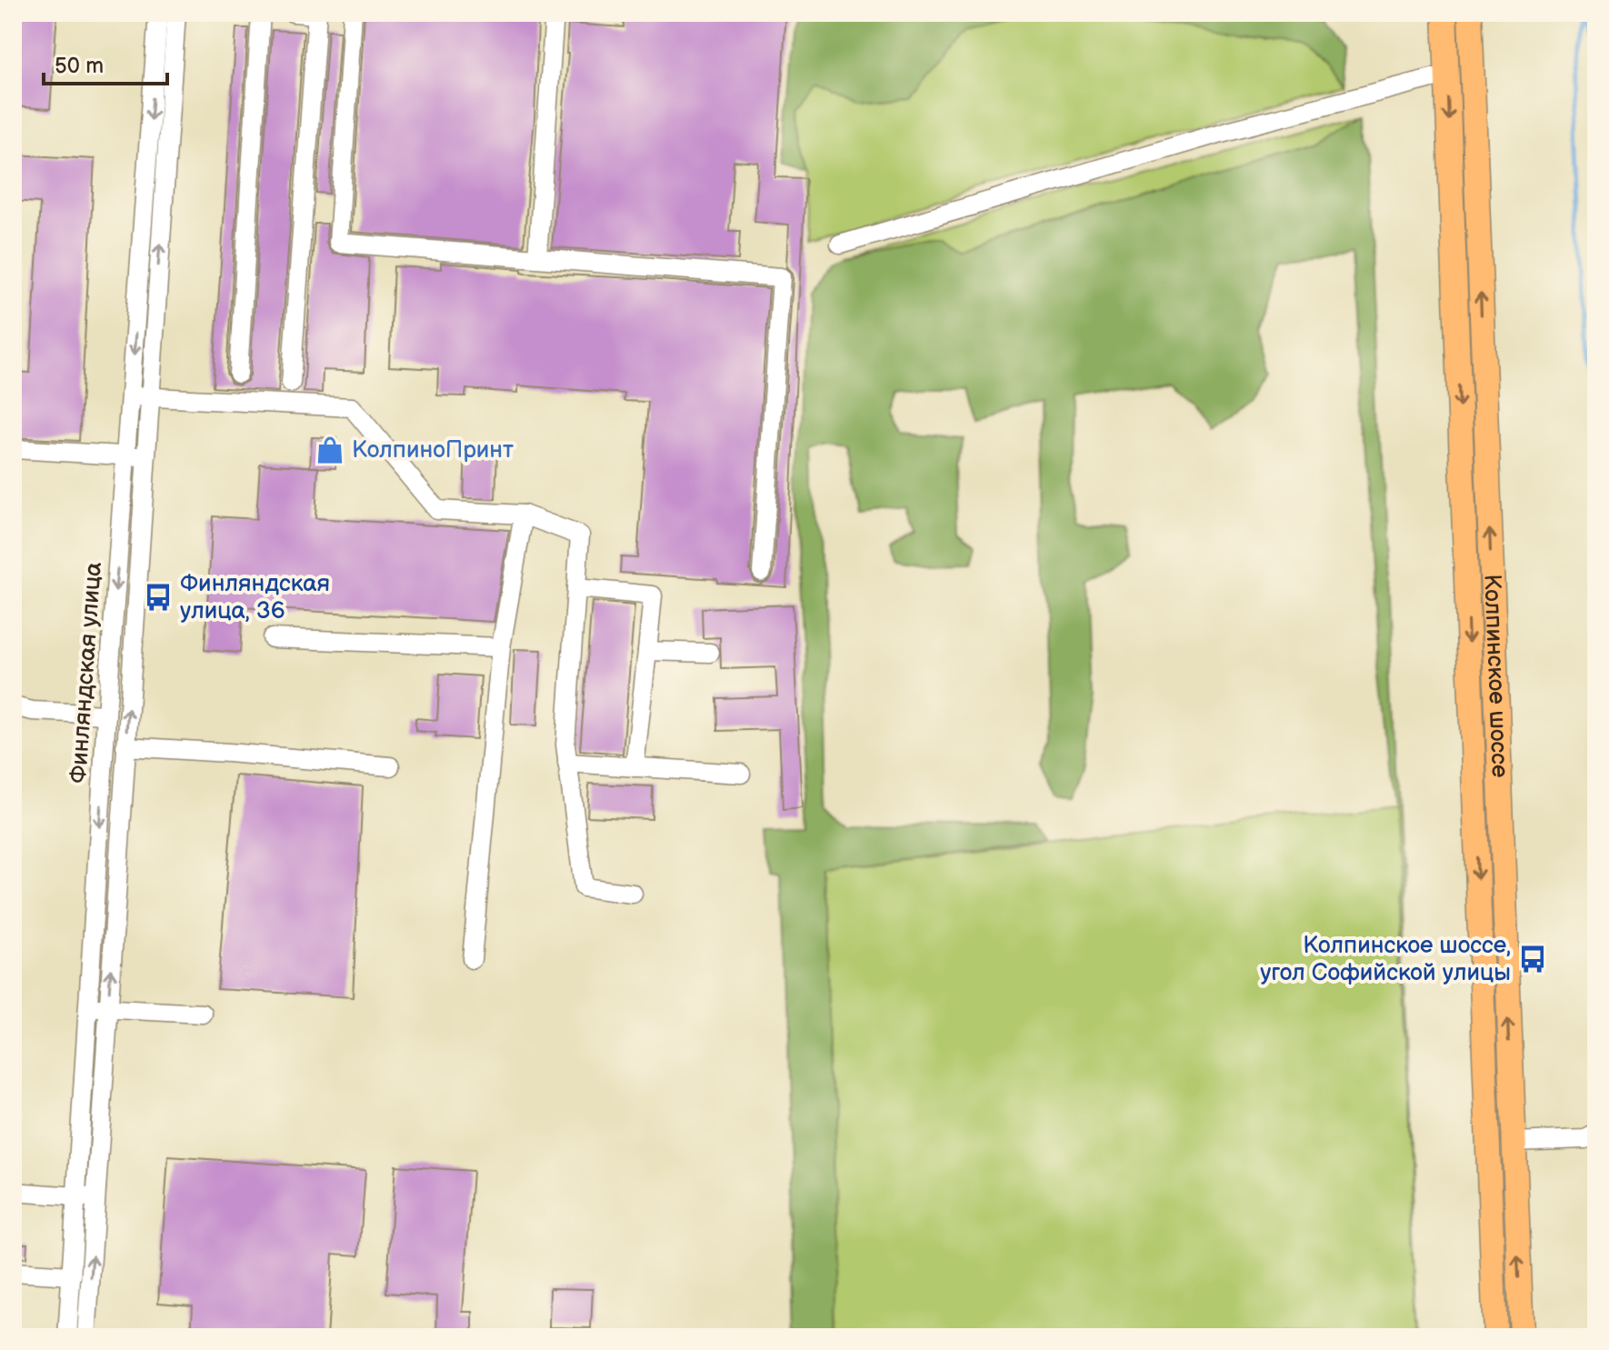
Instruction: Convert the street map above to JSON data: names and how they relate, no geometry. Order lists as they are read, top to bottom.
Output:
{
  "streets": {
    "main road": ["Колпинское шоссе"],
    "street": ["Финляндская улица"]
  },
  "places": {
    "shop": ["КолпиноПринт"],
    "bus stop": ["Финляндская улица, 36", "Колпинское шоссе, угол Софийской улицы"]
  },
  "scale_bar": "50 m"
}
